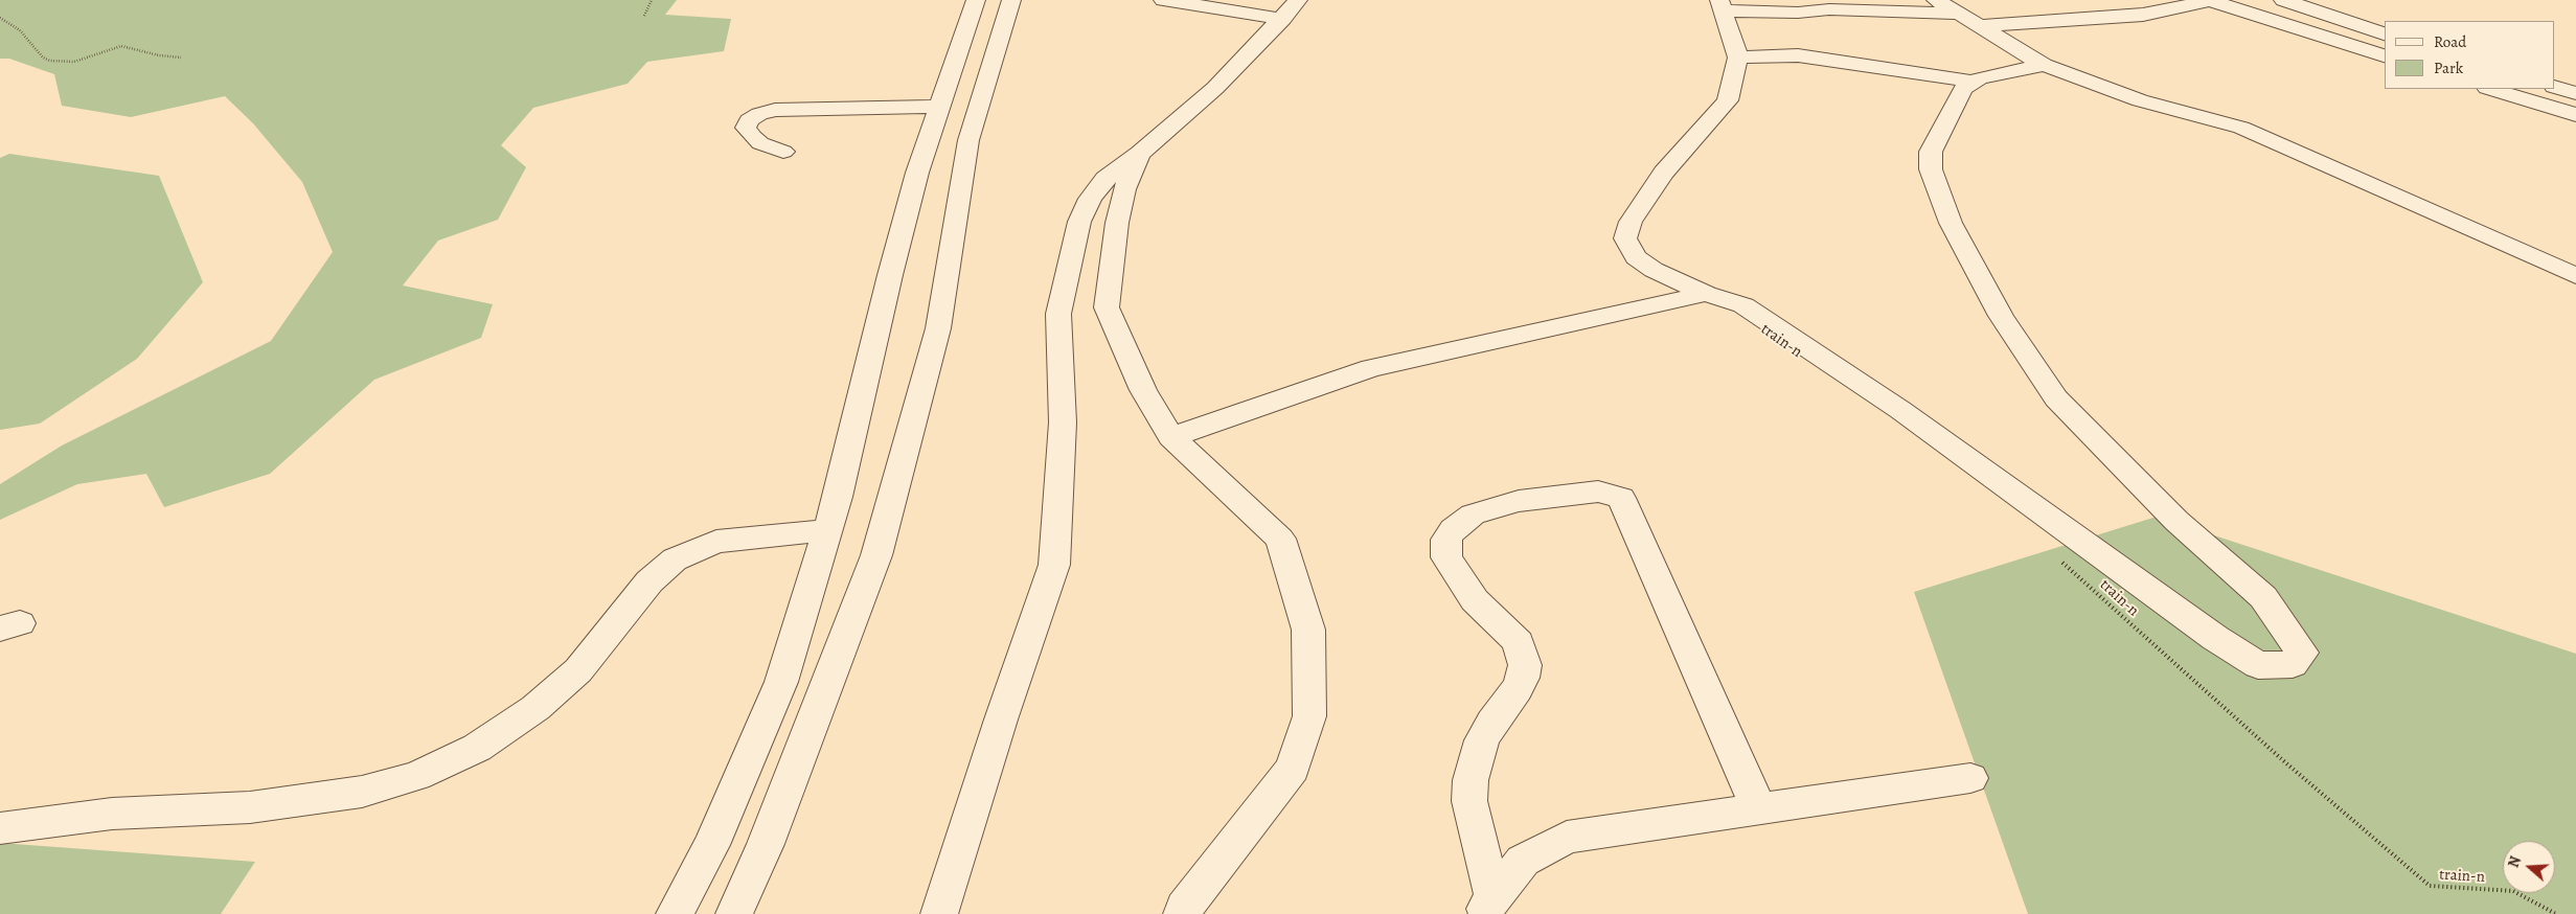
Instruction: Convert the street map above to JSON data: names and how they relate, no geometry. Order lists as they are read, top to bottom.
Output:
{
  "streets": {
    "path": ["train-n"]
  },
  "legend": ["Road", "Park"],
  "north": "left"
}
